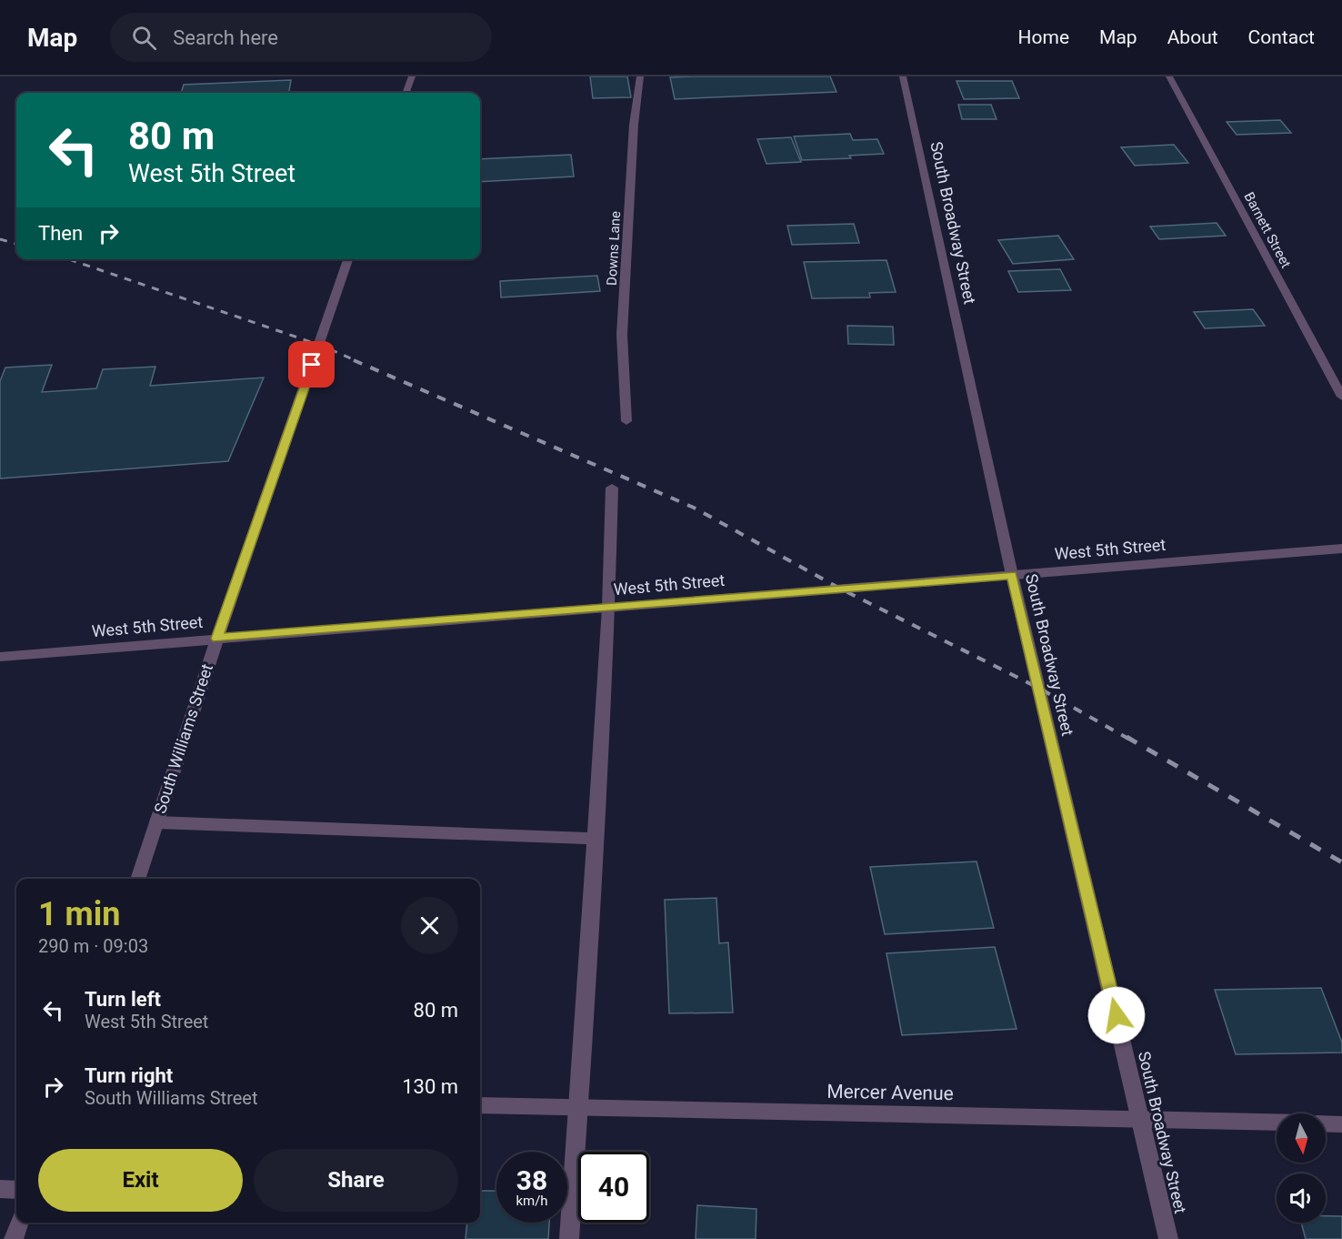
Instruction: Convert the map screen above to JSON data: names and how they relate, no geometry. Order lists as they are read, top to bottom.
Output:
{
  "streets": {
    "street": [
      "South Broadway Street",
      "Barnett Street",
      "Downs Lane",
      "West 5th Street",
      "South Williams Street",
      "Mercer Avenue"
    ]
  },
  "crossings": [
    ["South Broadway Street", "West 5th Street"],
    ["South Broadway Street", "Mercer Avenue"],
    ["West 5th Street", "South Williams Street"]
  ],
  "north": "bottom",
  "page": {
    "header": "Map",
    "search": "Search here",
    "nav": [
      "Home",
      "Map",
      "About",
      "Contact"
    ],
    "turn": ["80 m", "West 5th Street"],
    "then": "Then",
    "heading": ["1 min", "290 m · 09:03"],
    "list": [
      {
        "name": "Turn left",
        "note": "West 5th Street",
        "value": "80 m"
      },
      {
        "name": "Turn right",
        "note": "South Williams Street",
        "value": "130 m"
      }
    ],
    "buttons": ["Exit", "Share"],
    "speed": "38 km/h",
    "limit": "40"
  }
}
